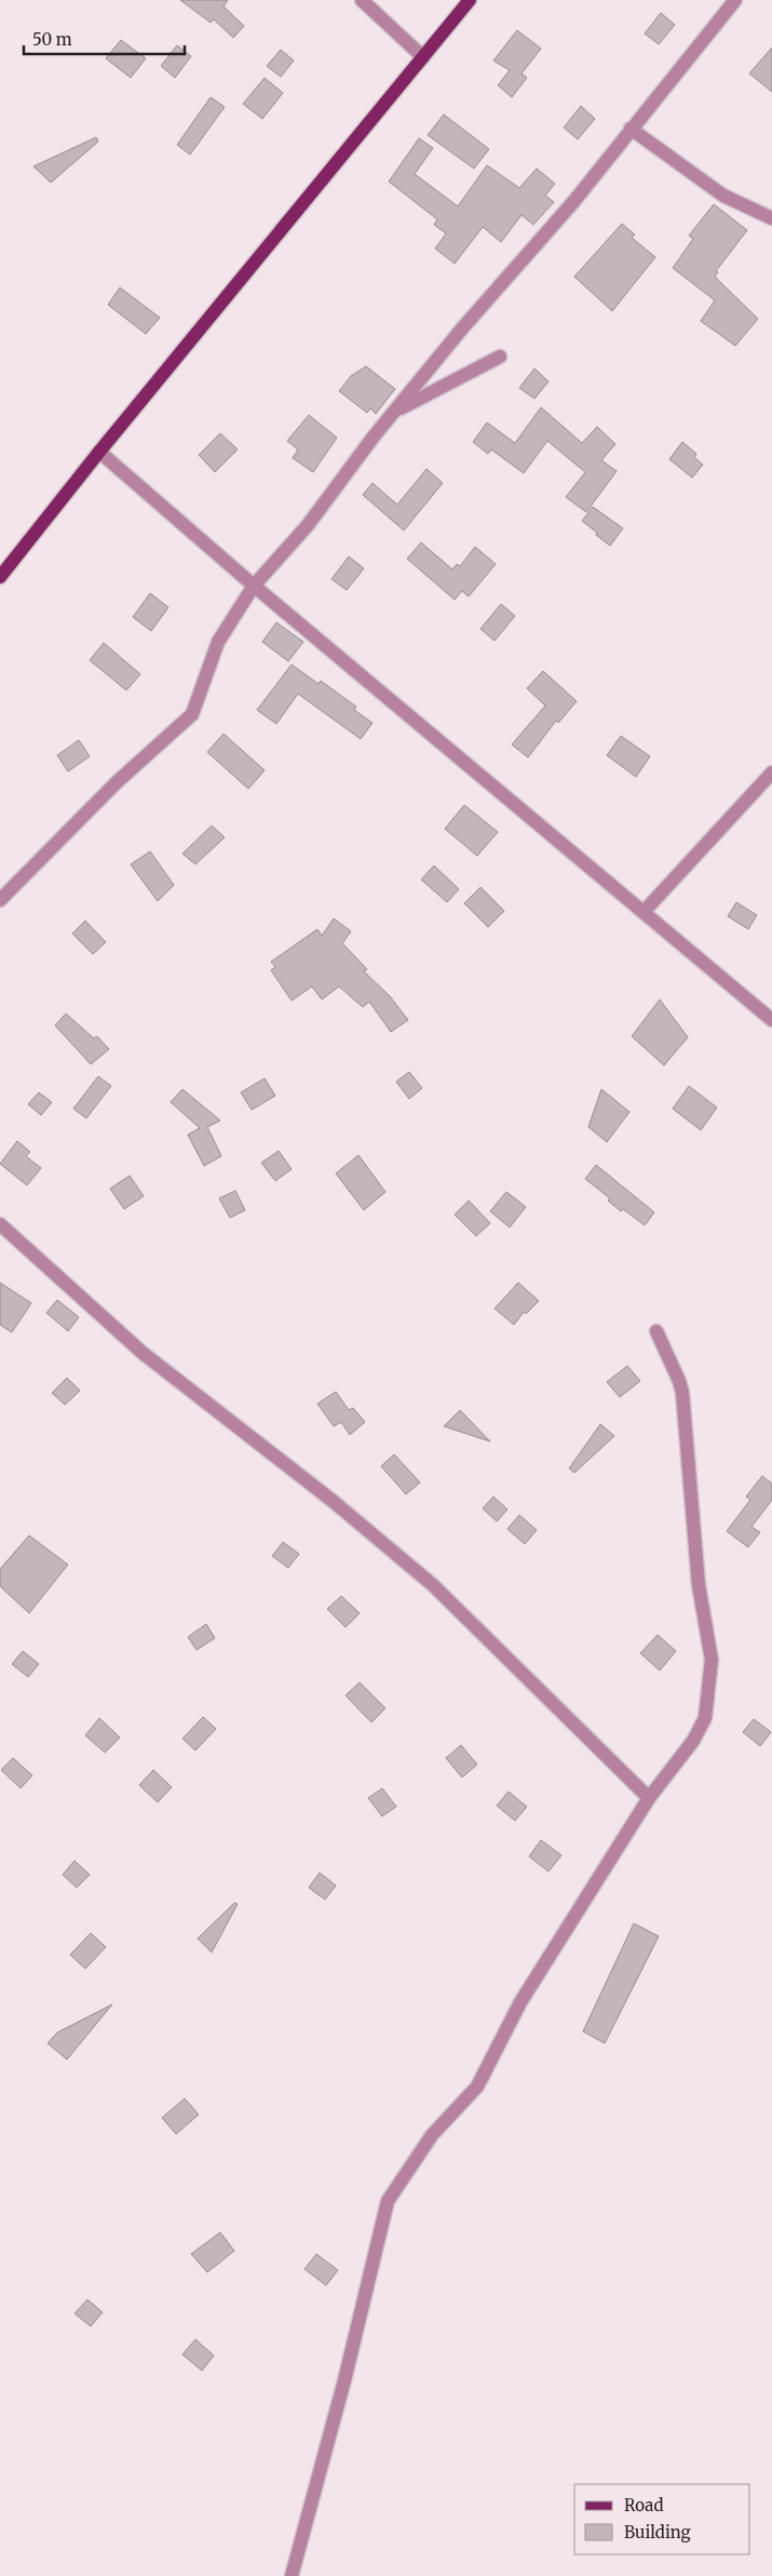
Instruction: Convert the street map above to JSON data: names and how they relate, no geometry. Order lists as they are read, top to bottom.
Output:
{
  "legend": ["Road", "Building"],
  "scale_bar": "50 m"
}
